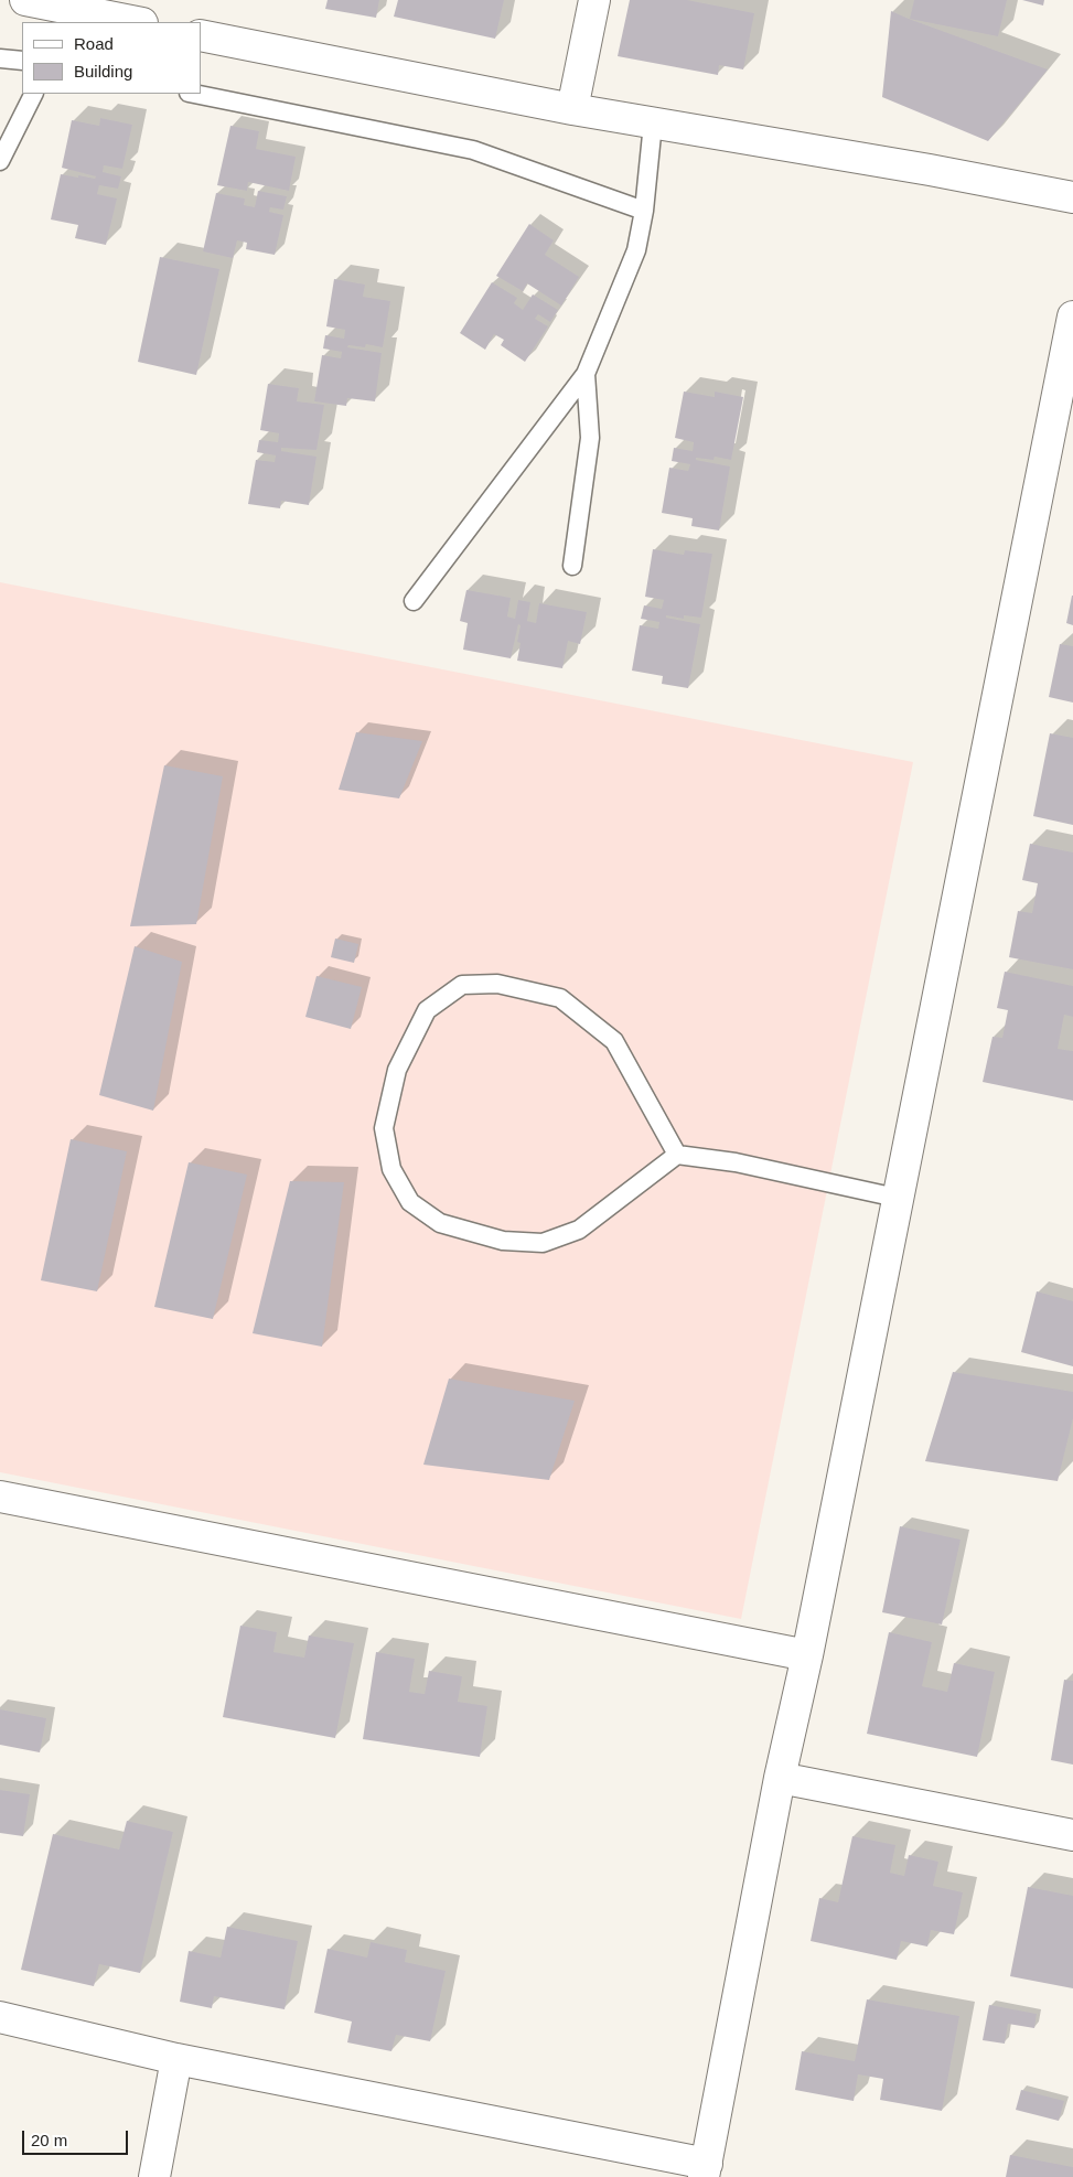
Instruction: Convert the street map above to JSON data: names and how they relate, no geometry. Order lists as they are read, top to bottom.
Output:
{
  "legend": ["Road", "Building"],
  "scale_bar": "20 m"
}
